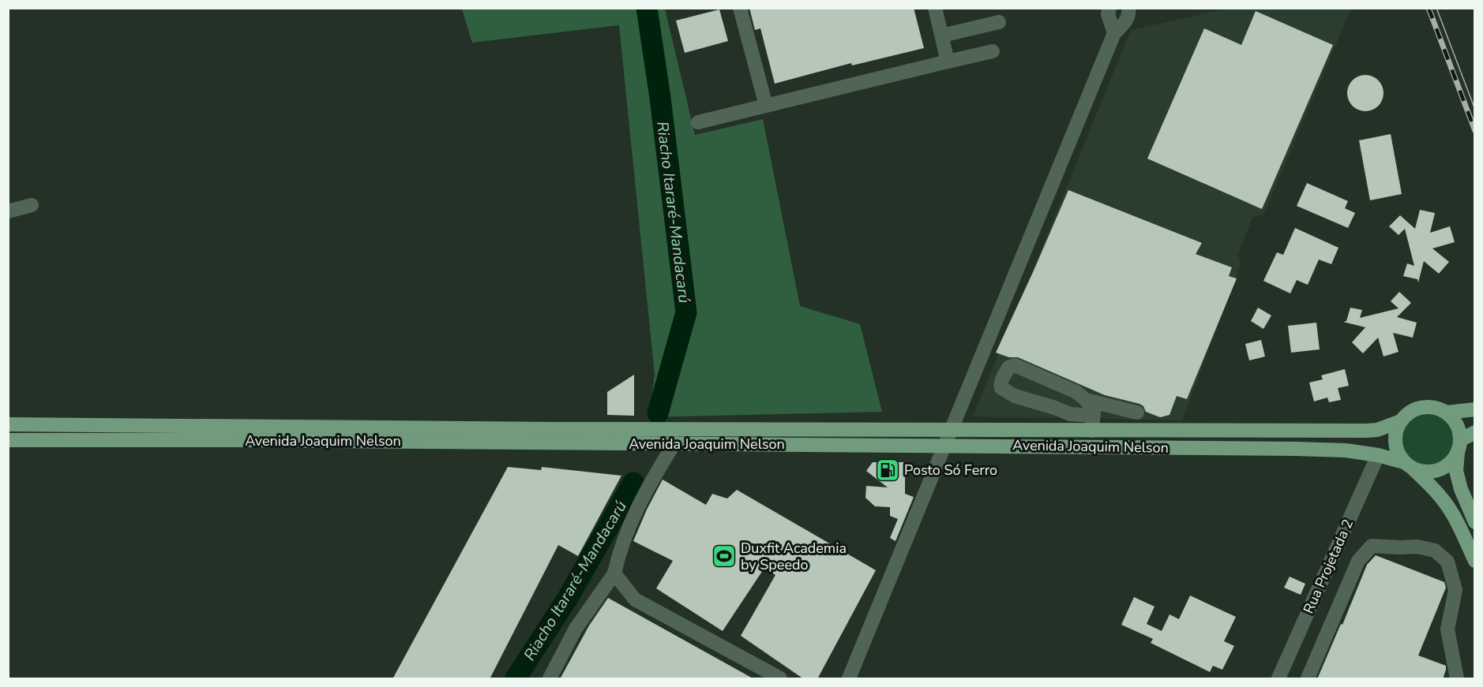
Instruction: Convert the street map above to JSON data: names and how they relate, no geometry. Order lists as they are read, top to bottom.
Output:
{
  "streets": {
    "main road": ["Avenida Joaquim Nelson"],
    "street": ["Rua Projetada 2"]
  },
  "crossings": [
    ["Avenida Joaquim Nelson", "Rua Projetada 2"]
  ],
  "water": ["Riacho Itararé-Mandacarú"],
  "places": {
    "fuel station": ["Posto Só Ferro"],
    "sports": ["Duxfit Academia by Speedo"]
  }
}
